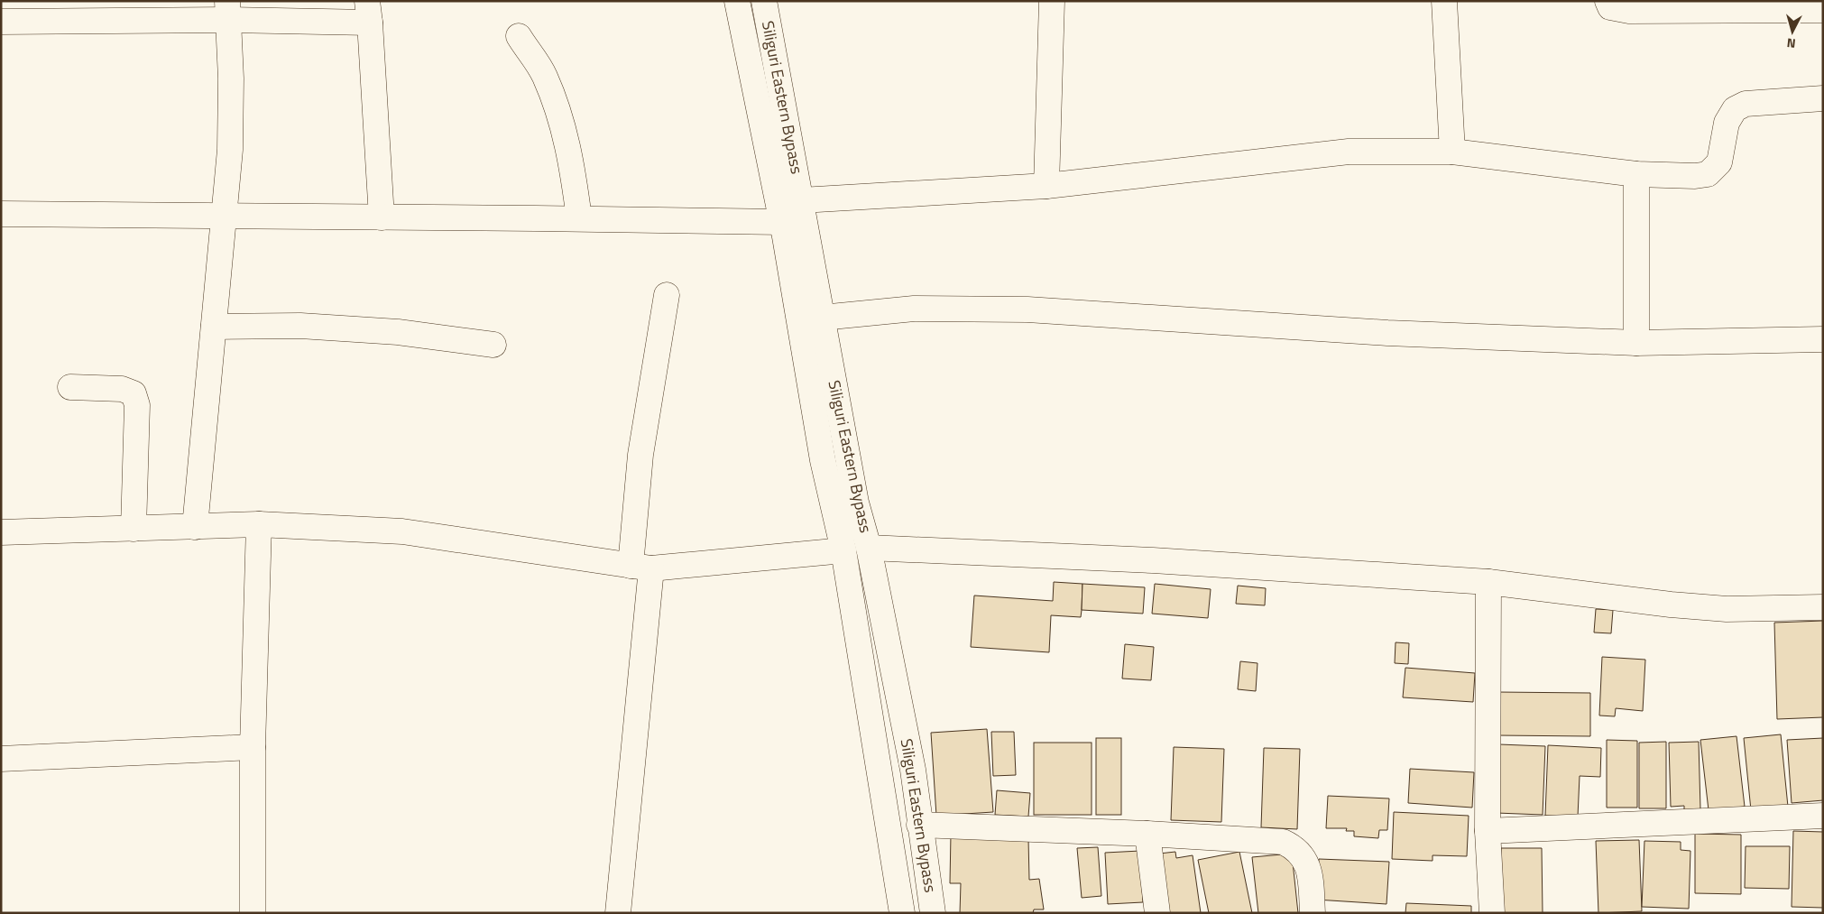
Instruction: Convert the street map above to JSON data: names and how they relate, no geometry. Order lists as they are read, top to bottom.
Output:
{
  "streets": {
    "street": ["Siliguri Eastern Bypass"]
  },
  "north": "bottom"
}
